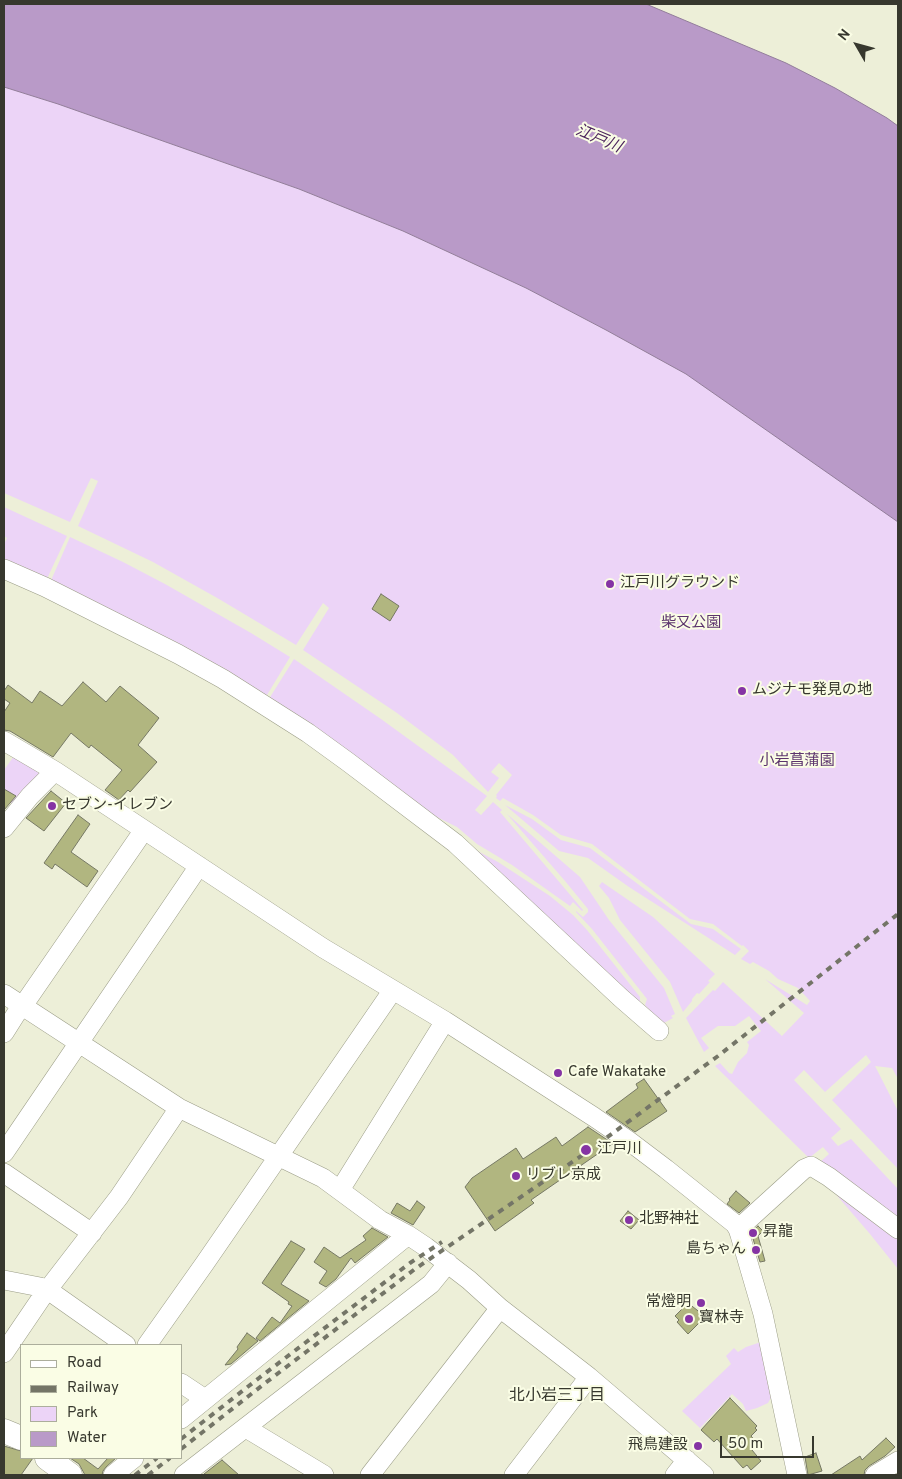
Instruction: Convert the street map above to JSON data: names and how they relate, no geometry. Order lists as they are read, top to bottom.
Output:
{
  "districts": ["北小岩三丁目"],
  "water": ["江戸川"],
  "parks": ["柴又公園", "小岩菖蒲園"],
  "places": [
    "江戸川グラウンド",
    "ムジナモ発見の地",
    "セブン-イレブン",
    "Cafe Wakatake",
    "江戸川",
    "リブレ京成",
    "北野神社",
    "昇龍",
    "島ちゃん",
    "常燈明",
    "寶林寺",
    "飛鳥建設"
  ],
  "legend": [
    "Road",
    "Railway",
    "Park",
    "Water"
  ],
  "scale_bar": "50 m",
  "north": "top left"
}
